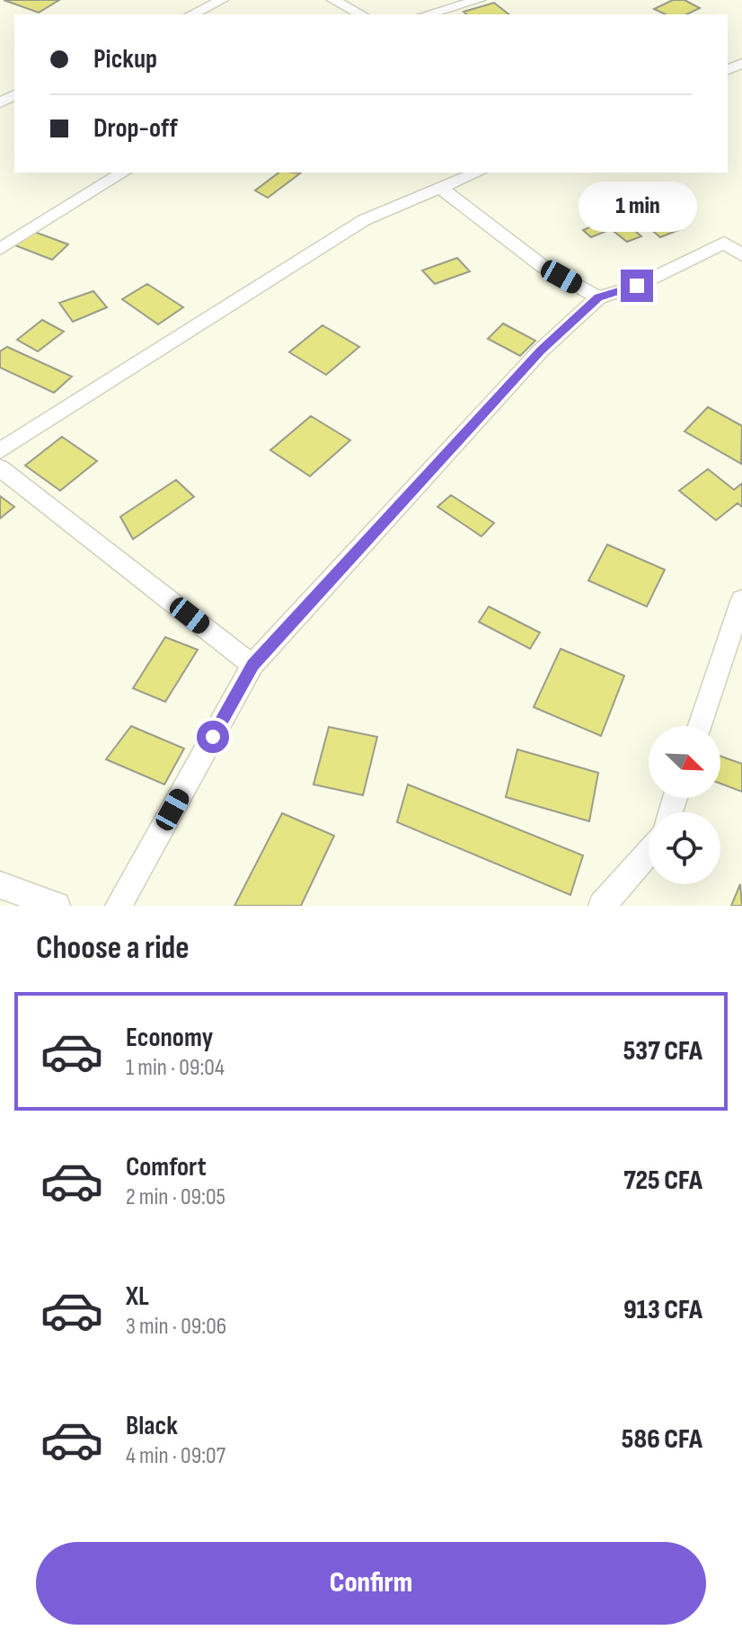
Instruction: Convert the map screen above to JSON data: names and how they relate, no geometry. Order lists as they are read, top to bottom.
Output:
{
  "north": "bottom right",
  "page": {
    "banner": ["Pickup", "Drop-off"],
    "bubble": "1 min",
    "heading": "Choose a ride",
    "list": [
      {
        "name": "Economy",
        "note": "1 min · 09:04",
        "value": "537 CFA"
      },
      {
        "name": "Comfort",
        "note": "2 min · 09:05",
        "value": "725 CFA"
      },
      {
        "name": "XL",
        "note": "3 min · 09:06",
        "value": "913 CFA"
      },
      {
        "name": "Black",
        "note": "4 min · 09:07",
        "value": "586 CFA"
      }
    ],
    "buttons": "Confirm"
  }
}
